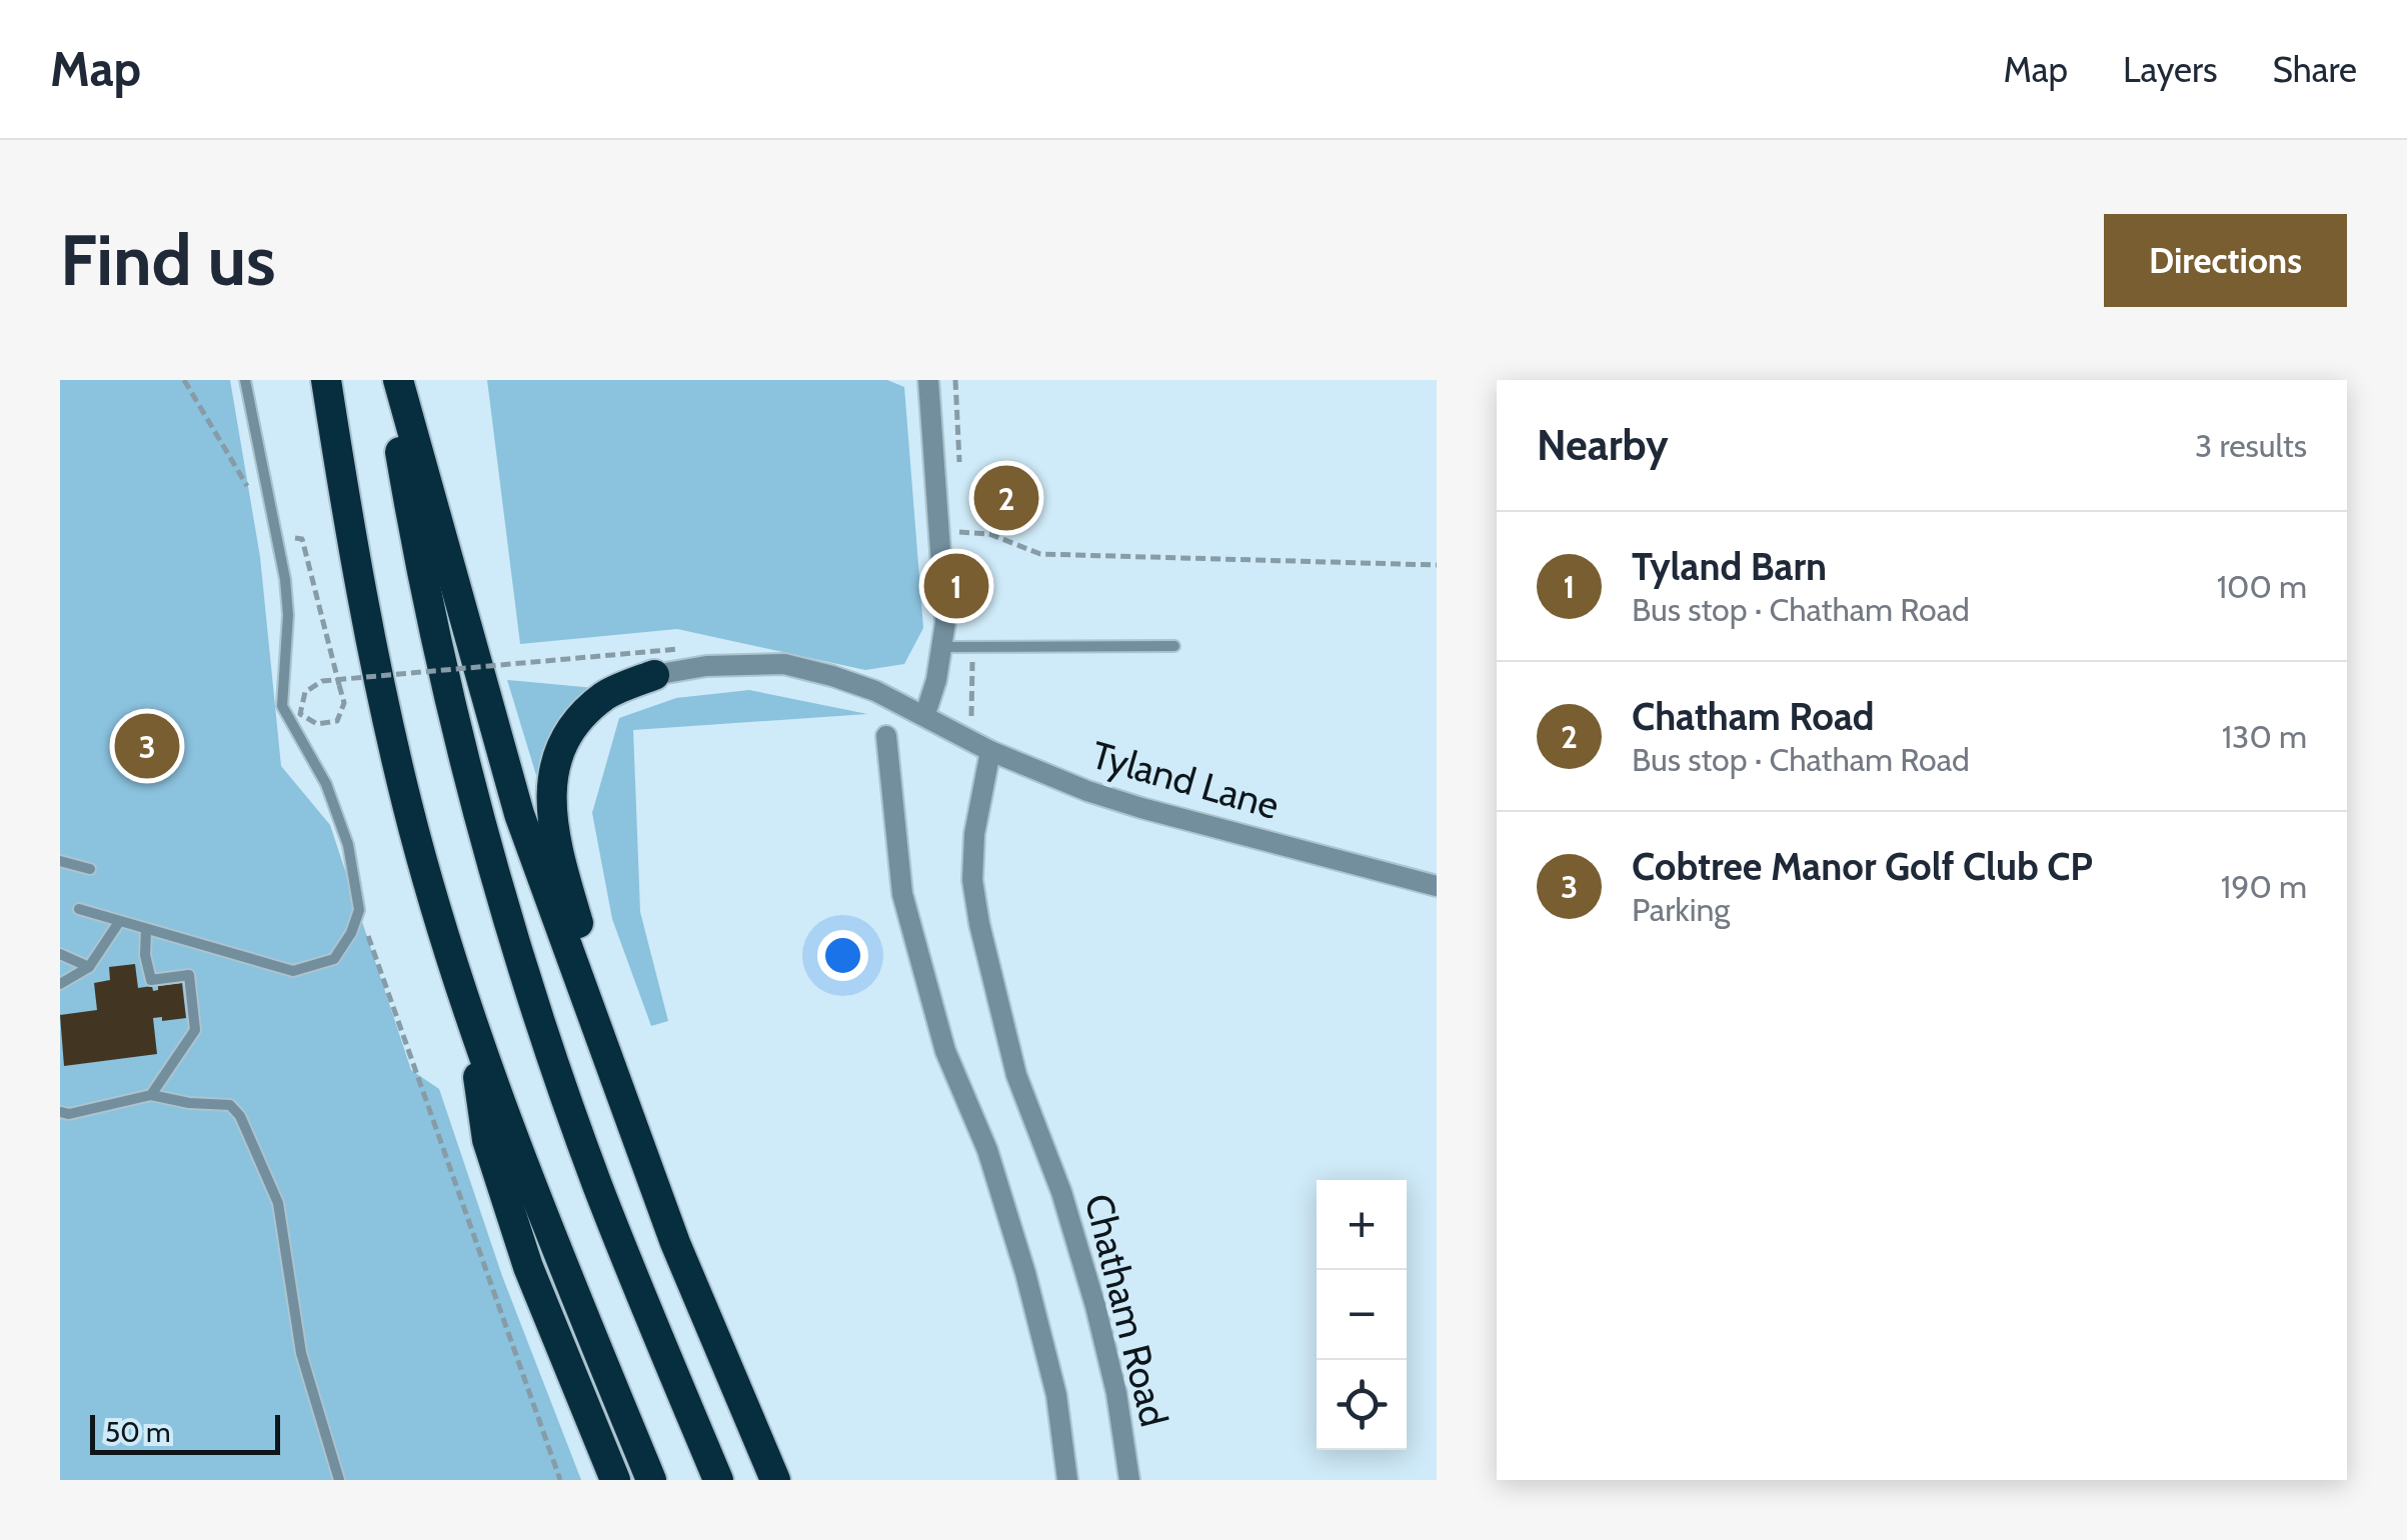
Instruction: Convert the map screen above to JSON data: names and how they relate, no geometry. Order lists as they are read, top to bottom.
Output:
{
  "streets": {
    "street": ["Tyland Lane", "Chatham Road"]
  },
  "crossings": [
    ["Tyland Lane", "Chatham Road"]
  ],
  "scale_bar": "50 m",
  "page": {
    "header": "Map",
    "nav": ["Map", "Layers", "Share"],
    "buttons": "Directions",
    "title": "Find us",
    "heading": ["Nearby", "3 results"],
    "pins": ["2", "1", "3"],
    "list": [
      {
        "mark": "1",
        "name": "Tyland Barn",
        "note": "Bus stop · Chatham Road",
        "value": "100 m"
      },
      {
        "mark": "2",
        "name": "Chatham Road",
        "note": "Bus stop · Chatham Road",
        "value": "130 m"
      },
      {
        "mark": "3",
        "name": "Cobtree Manor Golf Club CP",
        "note": "Parking",
        "value": "190 m"
      }
    ],
    "map_buttons": ["+", "−"],
    "scale": "50 m"
  }
}
